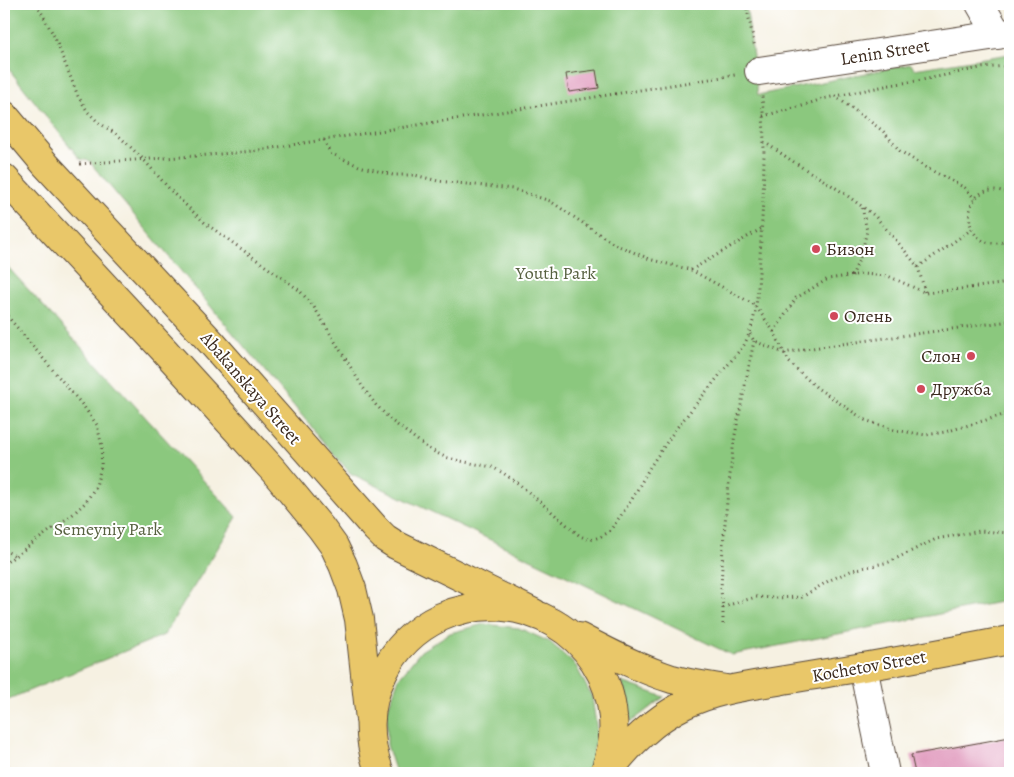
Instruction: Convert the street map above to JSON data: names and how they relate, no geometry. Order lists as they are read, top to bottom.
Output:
{
  "streets": {
    "main road": ["Abakanskaya Street", "Kochetov Street"],
    "street": ["Lenin Street"]
  },
  "crossings": [
    ["Abakanskaya Street", "Kochetov Street"]
  ],
  "parks": ["Youth Park", "Semeyniy Park"],
  "places": [
    "Бизон",
    "Олень",
    "Слон",
    "Дружба"
  ]
}
